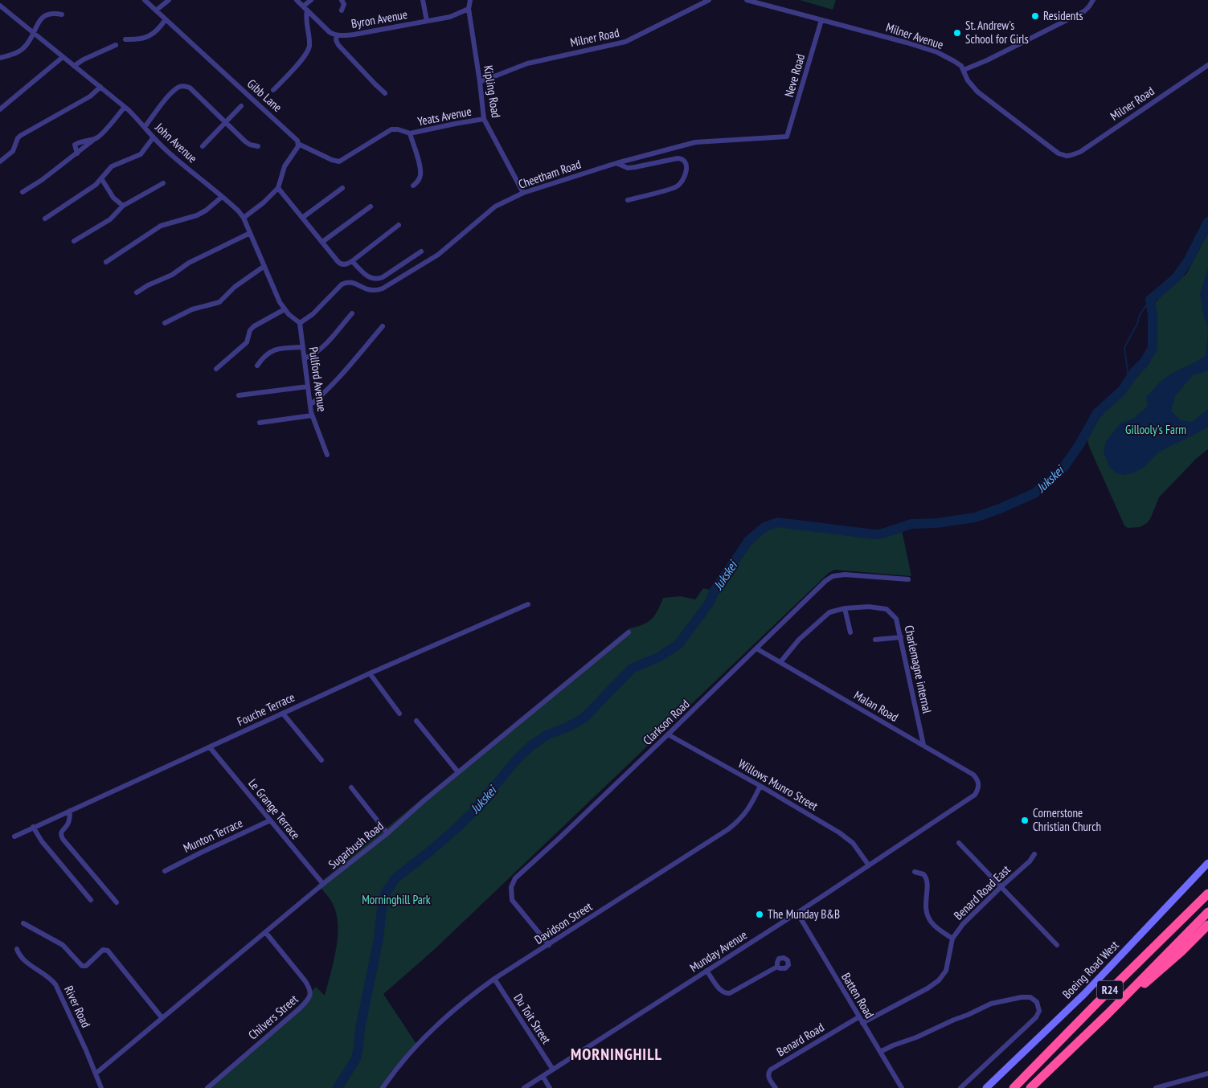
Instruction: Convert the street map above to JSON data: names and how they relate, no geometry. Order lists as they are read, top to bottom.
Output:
{
  "streets": {
    "highway": ["R24"],
    "main road": ["Boeing Road West"],
    "street": [
      "Byron Avenue",
      "Milner Avenue",
      "Milner Road",
      "Neve Road",
      "Kipling Road",
      "Gibb Lane",
      "Yeats Avenue",
      "John Avenue",
      "Cheetham Road",
      "Pullford Avenue",
      "Charlemagne internal",
      "Malan Road",
      "Fouche Terrace",
      "Clarkson Road",
      "Willows Munro Street",
      "Le Grange Terrace",
      "Munton Terrace",
      "Sugarbush Road",
      "Benard Road East",
      "Davidson Street",
      "Munday Avenue",
      "Batten Road",
      "River Road",
      "Chilvers Street",
      "Du Toit Street",
      "Benard Road"
    ]
  },
  "crossings": [
    ["Byron Avenue", "Kipling Road"],
    ["Milner Avenue", "Milner Road"],
    ["Milner Avenue", "Neve Road"],
    ["Milner Road", "Kipling Road"],
    ["Neve Road", "Cheetham Road"],
    ["Kipling Road", "Yeats Avenue"],
    ["Kipling Road", "Cheetham Road"],
    ["Gibb Lane", "Yeats Avenue"],
    ["John Avenue", "Cheetham Road"],
    ["John Avenue", "Pullford Avenue"],
    ["Cheetham Road", "Pullford Avenue"],
    ["Charlemagne internal", "Malan Road"],
    ["Malan Road", "Clarkson Road"],
    ["Malan Road", "Munday Avenue"],
    ["Fouche Terrace", "Le Grange Terrace"],
    ["Clarkson Road", "Willows Munro Street"],
    ["Clarkson Road", "Davidson Street"],
    ["Willows Munro Street", "Davidson Street"],
    ["Willows Munro Street", "Munday Avenue"],
    ["Le Grange Terrace", "Munton Terrace"],
    ["Le Grange Terrace", "Sugarbush Road"],
    ["Sugarbush Road", "River Road"],
    ["Sugarbush Road", "Chilvers Street"],
    ["Benard Road East", "Batten Road"],
    ["Davidson Street", "Du Toit Street"],
    ["Munday Avenue", "Batten Road"],
    ["Munday Avenue", "Du Toit Street"],
    ["Batten Road", "Benard Road"]
  ],
  "districts": ["MORNINGHILL"],
  "water": ["Jukskei"],
  "parks": ["Gillooly's Farm", "Morninghill Park"],
  "places": [
    "Residents",
    "St. Andrew's School for Girls",
    "Cornerstone Christian Church",
    "The Munday B&B"
  ]
}
